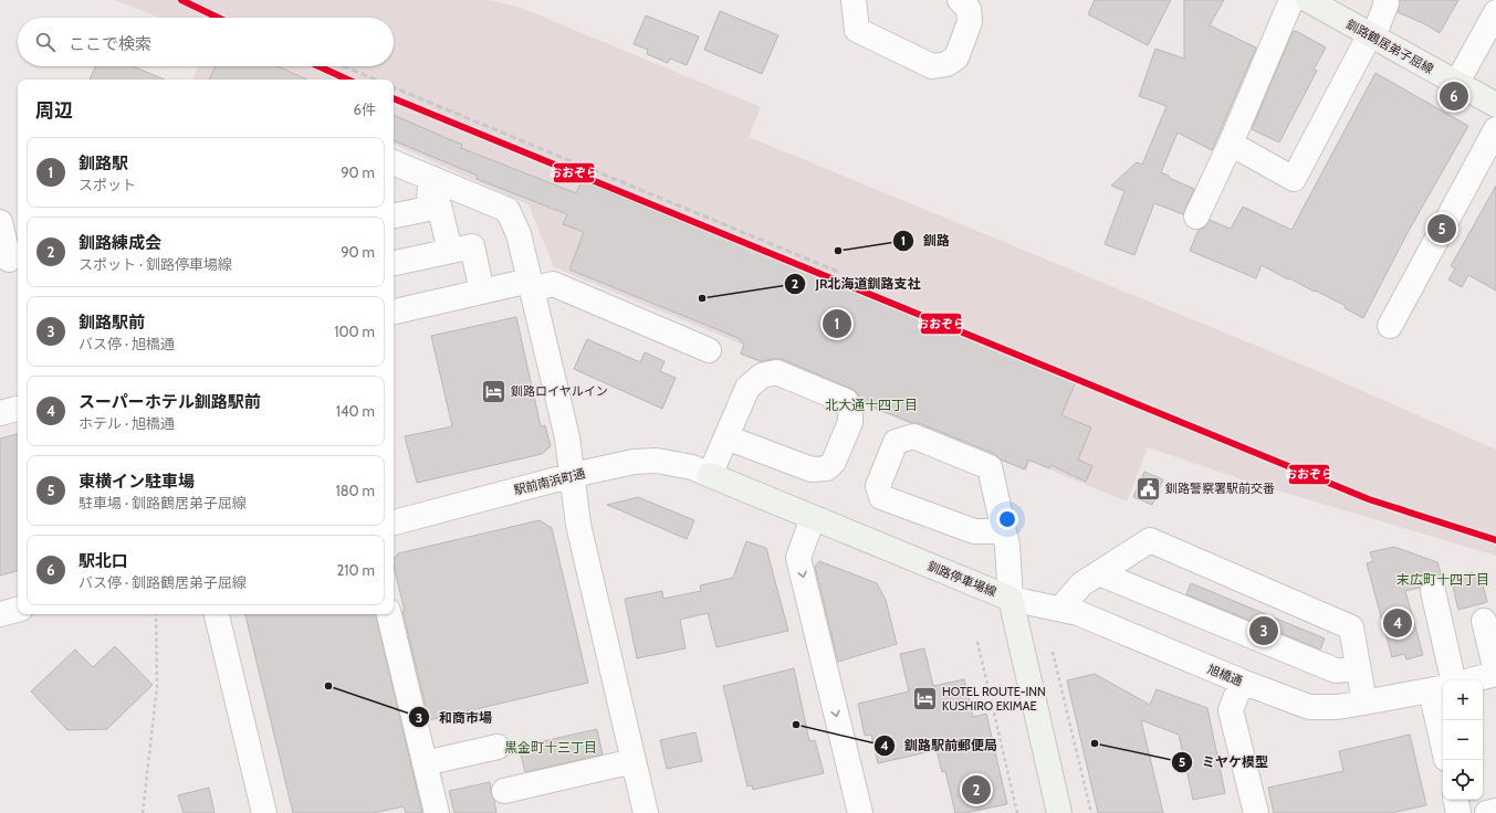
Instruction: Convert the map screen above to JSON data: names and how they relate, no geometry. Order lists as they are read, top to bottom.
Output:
{
  "streets": {
    "main road": ["釧路鶴居弟子屈線", "釧路停車場線"],
    "street": ["駅前南浜町通", "旭橋通"]
  },
  "crossings": [
    ["駅前南浜町通", "釧路停車場線"],
    ["釧路停車場線", "旭橋通"]
  ],
  "districts": ["北大通十四丁目", "末広町十四丁目", "黒金町十三丁目"],
  "places": {
    "other": [
      "釧路",
      "JR北海道釧路支社",
      "和商市場",
      "釧路駅前郵便局",
      "ミヤケ模型"
    ],
    "hotel": ["釧路ロイヤルイン", "HOTEL ROUTE-INN KUSHIRO EKIMAE"],
    "public building": ["釧路警察署駅前交番"]
  },
  "lines": ["transit line おおぞら"],
  "page": {
    "search": "ここで検索",
    "pins": [
      "6",
      "5",
      "1",
      "4",
      "3",
      "2"
    ],
    "heading": ["周辺", "6件"],
    "list": [
      {
        "mark": "1",
        "name": "釧路駅",
        "note": "スポット",
        "value": "90 m"
      },
      {
        "mark": "2",
        "name": "釧路練成会",
        "note": "スポット · 釧路停車場線",
        "value": "90 m"
      },
      {
        "mark": "3",
        "name": "釧路駅前",
        "note": "バス停 · 旭橋通",
        "value": "100 m"
      },
      {
        "mark": "4",
        "name": "スーパーホテル釧路駅前",
        "note": "ホテル · 旭橋通",
        "value": "140 m"
      },
      {
        "mark": "5",
        "name": "東横イン駐車場",
        "note": "駐車場 · 釧路鶴居弟子屈線",
        "value": "180 m"
      },
      {
        "mark": "6",
        "name": "駅北口",
        "note": "バス停 · 釧路鶴居弟子屈線",
        "value": "210 m"
      }
    ],
    "map_buttons": ["+", "−"]
  }
}
